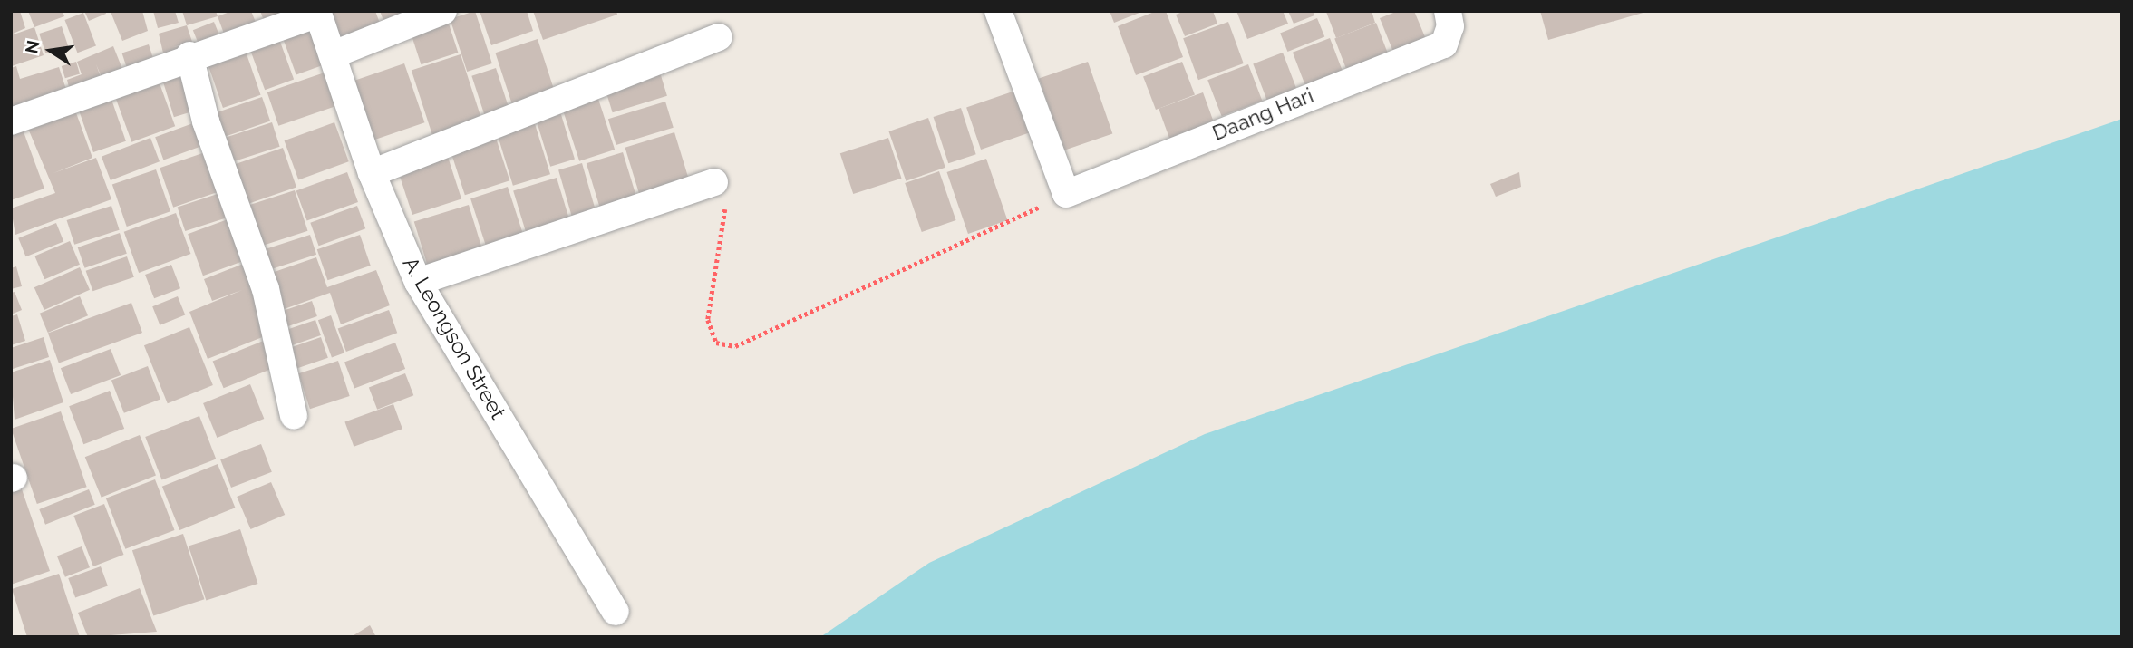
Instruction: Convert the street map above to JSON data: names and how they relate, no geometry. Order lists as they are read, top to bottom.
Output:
{
  "streets": {
    "street": ["Daang Hari", "A. Leongson Street"]
  },
  "north": "left"
}
